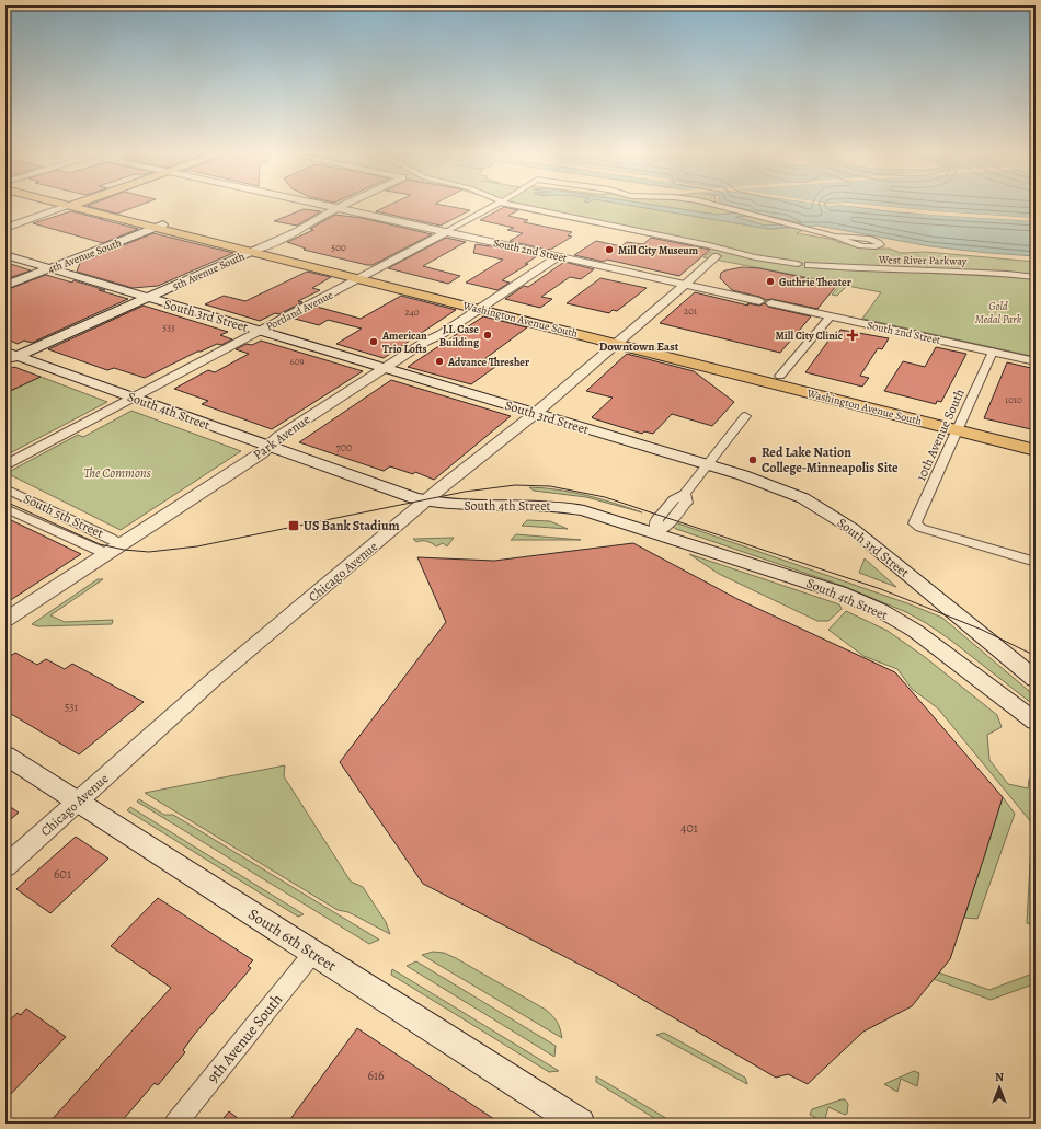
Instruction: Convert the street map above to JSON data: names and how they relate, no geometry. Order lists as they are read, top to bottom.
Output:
{
  "streets": {
    "main road": [
      "4th Avenue South",
      "5th Avenue South",
      "South 3rd Street",
      "Washington Avenue South",
      "South 4th Street",
      "South 6th Street"
    ],
    "street": [
      "South 2nd Street",
      "West River Parkway",
      "Portland Avenue",
      "10th Avenue South",
      "Park Avenue",
      "South 5th Street",
      "Chicago Avenue",
      "9th Avenue South"
    ]
  },
  "crossings": [
    ["South 2nd Street", "5th Avenue South"],
    ["South 2nd Street", "Portland Avenue"],
    ["South 2nd Street", "10th Avenue South"],
    ["South 2nd Street", "Park Avenue"],
    ["South 2nd Street", "Chicago Avenue"],
    ["4th Avenue South", "South 3rd Street"],
    ["4th Avenue South", "Washington Avenue South"],
    ["5th Avenue South", "South 3rd Street"],
    ["5th Avenue South", "Washington Avenue South"],
    ["5th Avenue South", "South 4th Street"],
    ["Portland Avenue", "South 3rd Street"],
    ["Portland Avenue", "Washington Avenue South"],
    ["Portland Avenue", "South 4th Street"],
    ["South 3rd Street", "Park Avenue"],
    ["South 3rd Street", "Chicago Avenue"],
    ["Washington Avenue South", "10th Avenue South"],
    ["Washington Avenue South", "Park Avenue"],
    ["Washington Avenue South", "Chicago Avenue"],
    ["South 4th Street", "Park Avenue"],
    ["South 4th Street", "Chicago Avenue"],
    ["Park Avenue", "South 5th Street"],
    ["Chicago Avenue", "South 6th Street"],
    ["South 6th Street", "9th Avenue South"]
  ],
  "districts": ["Downtown East"],
  "parks": ["Gold Medal Park", "The Commons"],
  "places": {
    "other": [
      "Mill City Museum",
      "Guthrie Theater",
      "J.I. Case Building",
      "American Trio Lofts",
      "Advance Thresher",
      "Red Lake Nation College-Minneapolis Site"
    ],
    "health": ["Mill City Clinic"],
    "transit": ["US Bank Stadium"]
  },
  "house_numbers": [
    "500",
    "201",
    "240",
    "533",
    "609",
    "1010",
    "700",
    "531",
    "401",
    "601",
    "616"
  ],
  "north": "top"
}
